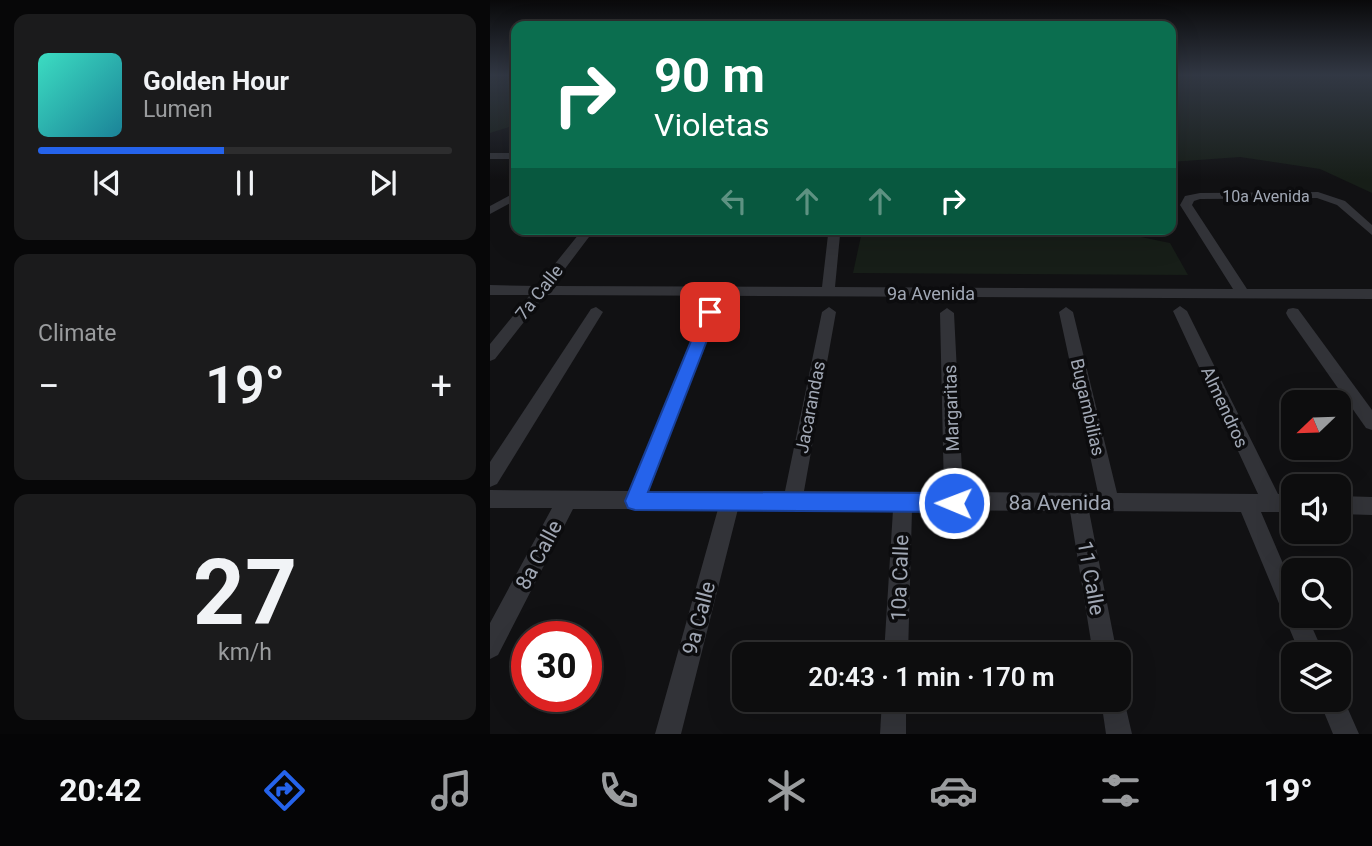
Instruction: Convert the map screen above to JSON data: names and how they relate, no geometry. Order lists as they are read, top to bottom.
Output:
{
  "streets": {
    "street": [
      "10a Avenida",
      "7a Calle",
      "9a Avenida",
      "Jacarandas",
      "Bugambilias",
      "Almendros",
      "Margaritas",
      "8a Avenida",
      "8a Calle",
      "10a Calle",
      "11 Calle",
      "9a Calle"
    ]
  },
  "crossings": [
    ["10a Avenida", "9a Avenida"],
    ["7a Calle", "9a Avenida"],
    ["Jacarandas", "8a Avenida"],
    ["Bugambilias", "8a Avenida"],
    ["Almendros", "8a Avenida"],
    ["Margaritas", "8a Avenida"],
    ["8a Avenida", "8a Calle"],
    ["8a Avenida", "10a Calle"],
    ["8a Avenida", "11 Calle"],
    ["8a Avenida", "9a Calle"]
  ],
  "north": "bottom left",
  "page": {
    "turn": ["90 m", "Violetas"],
    "song": ["Golden Hour", "Lumen"],
    "tile": [
      "Climate",
      ["27", "km/h"]
    ],
    "heat": ["−", "19°", "+"],
    "limit": "30",
    "trip": "20:43 · 1 min · 170 m",
    "tabs": ["20:42", "19°"]
  }
}
